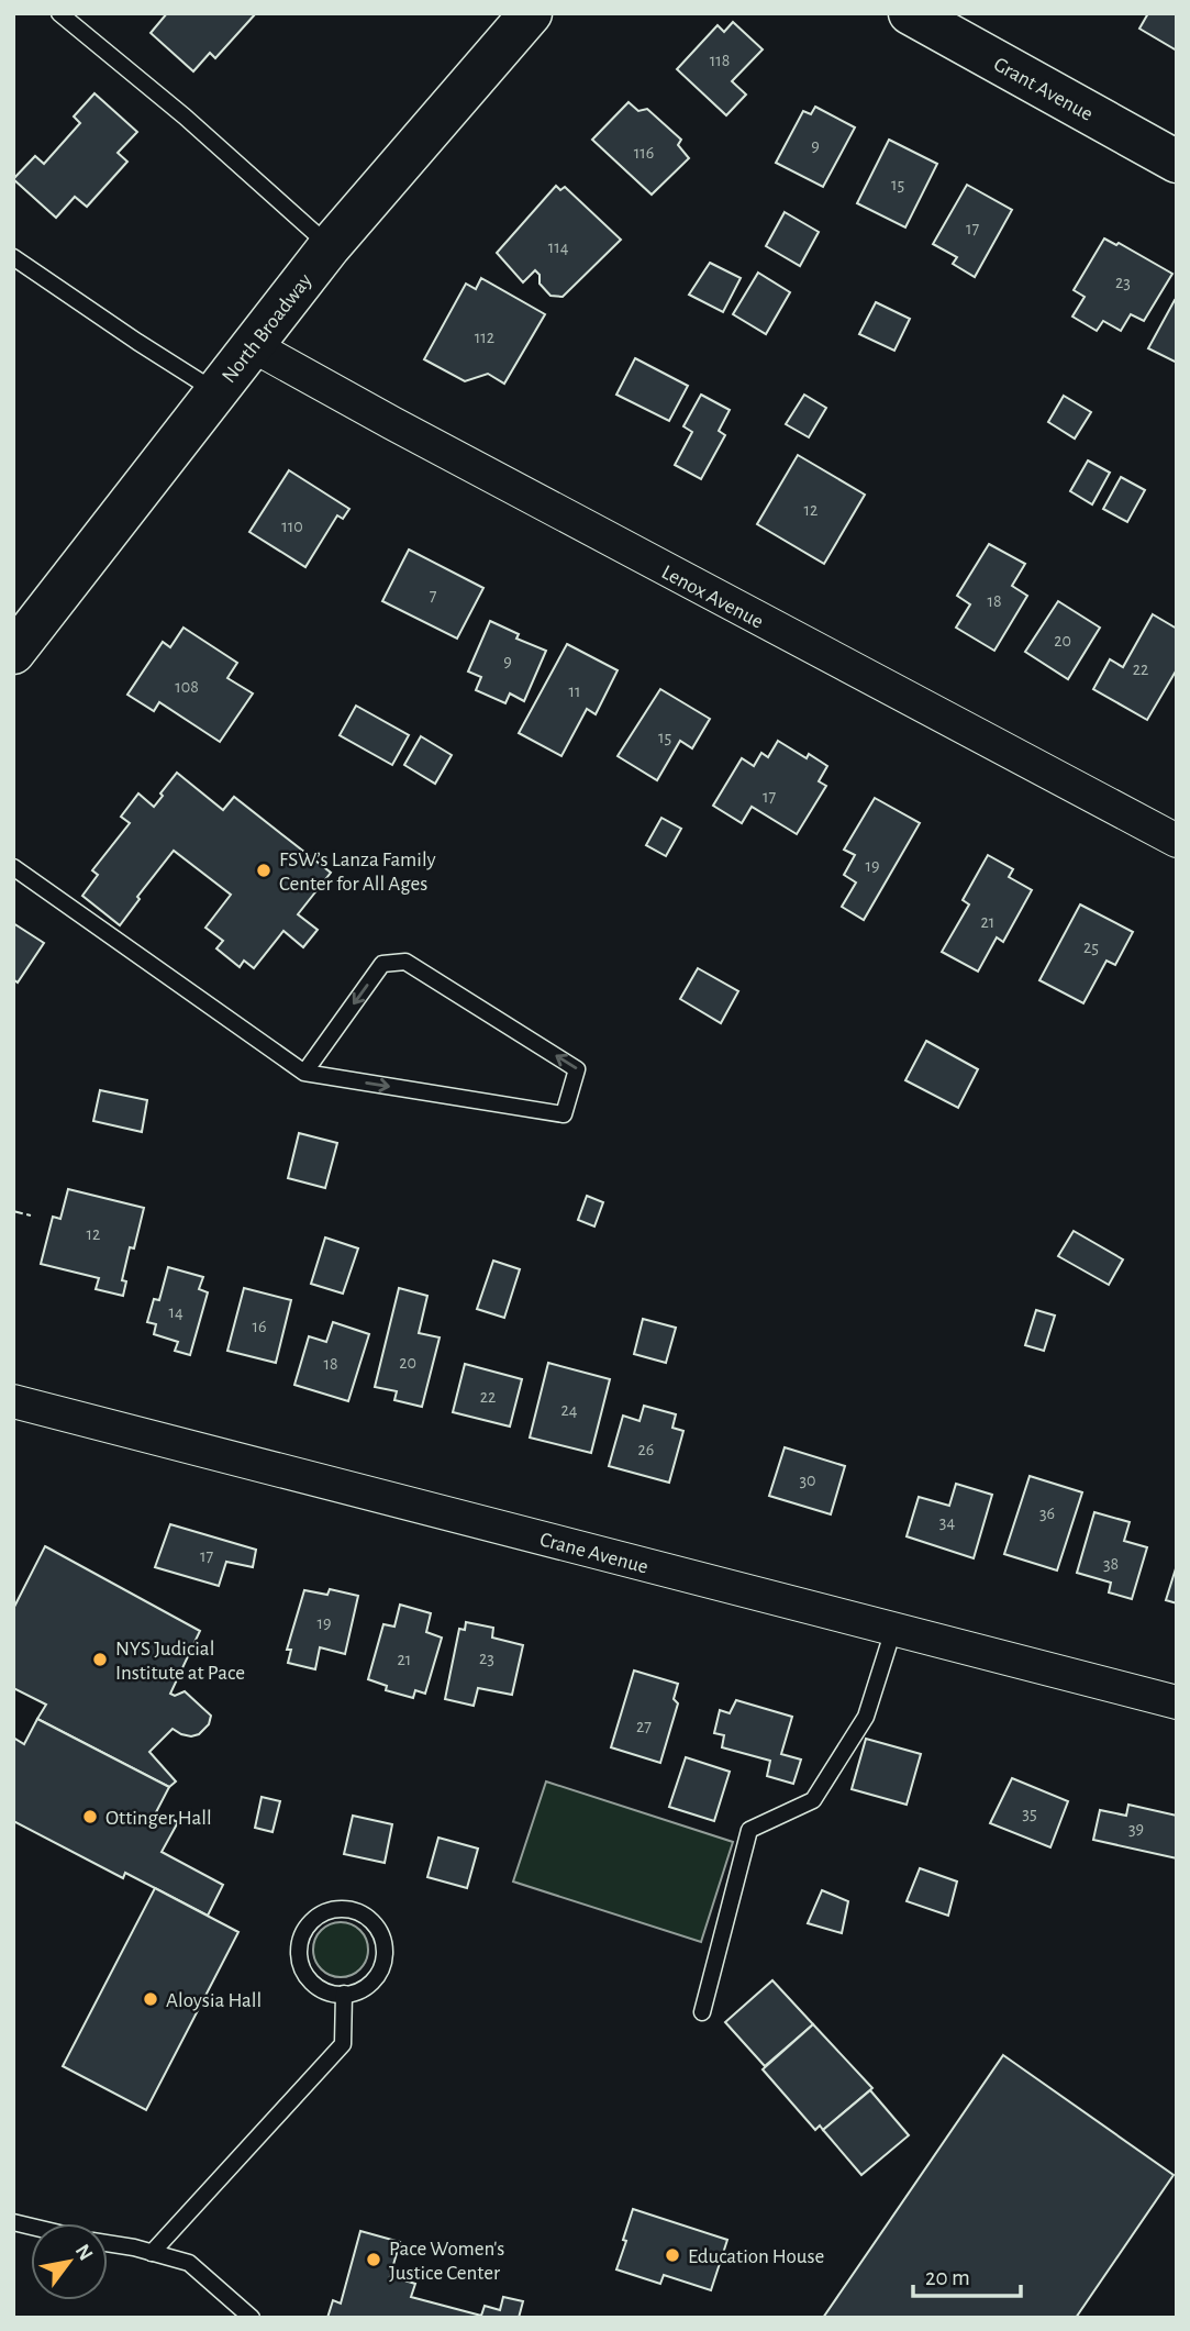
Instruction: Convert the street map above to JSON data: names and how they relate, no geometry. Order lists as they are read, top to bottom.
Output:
{
  "streets": {
    "main road": ["Grant Avenue", "North Broadway"],
    "street": ["Lenox Avenue", "Crane Avenue"]
  },
  "crossings": [
    ["North Broadway", "Lenox Avenue"]
  ],
  "places": [
    "FSW’s Lanza Family Center for All Ages",
    "NYS Judicial Institute at Pace",
    "Ottinger Hall",
    "Aloysia Hall",
    "Education House",
    "Pace Women's Justice Center"
  ],
  "house_numbers": [
    "118",
    "9",
    "116",
    "15",
    "17",
    "114",
    "23",
    "112",
    "12",
    "110",
    "7",
    "18",
    "20",
    "9",
    "22",
    "108",
    "11",
    "15",
    "17",
    "19",
    "21",
    "25",
    "12",
    "14",
    "16",
    "20",
    "18",
    "22",
    "24",
    "26",
    "30",
    "36",
    "34",
    "17",
    "38",
    "19",
    "23",
    "21",
    "27",
    "35",
    "39"
  ],
  "scale_bar": "20 m",
  "north": "top right"
}
